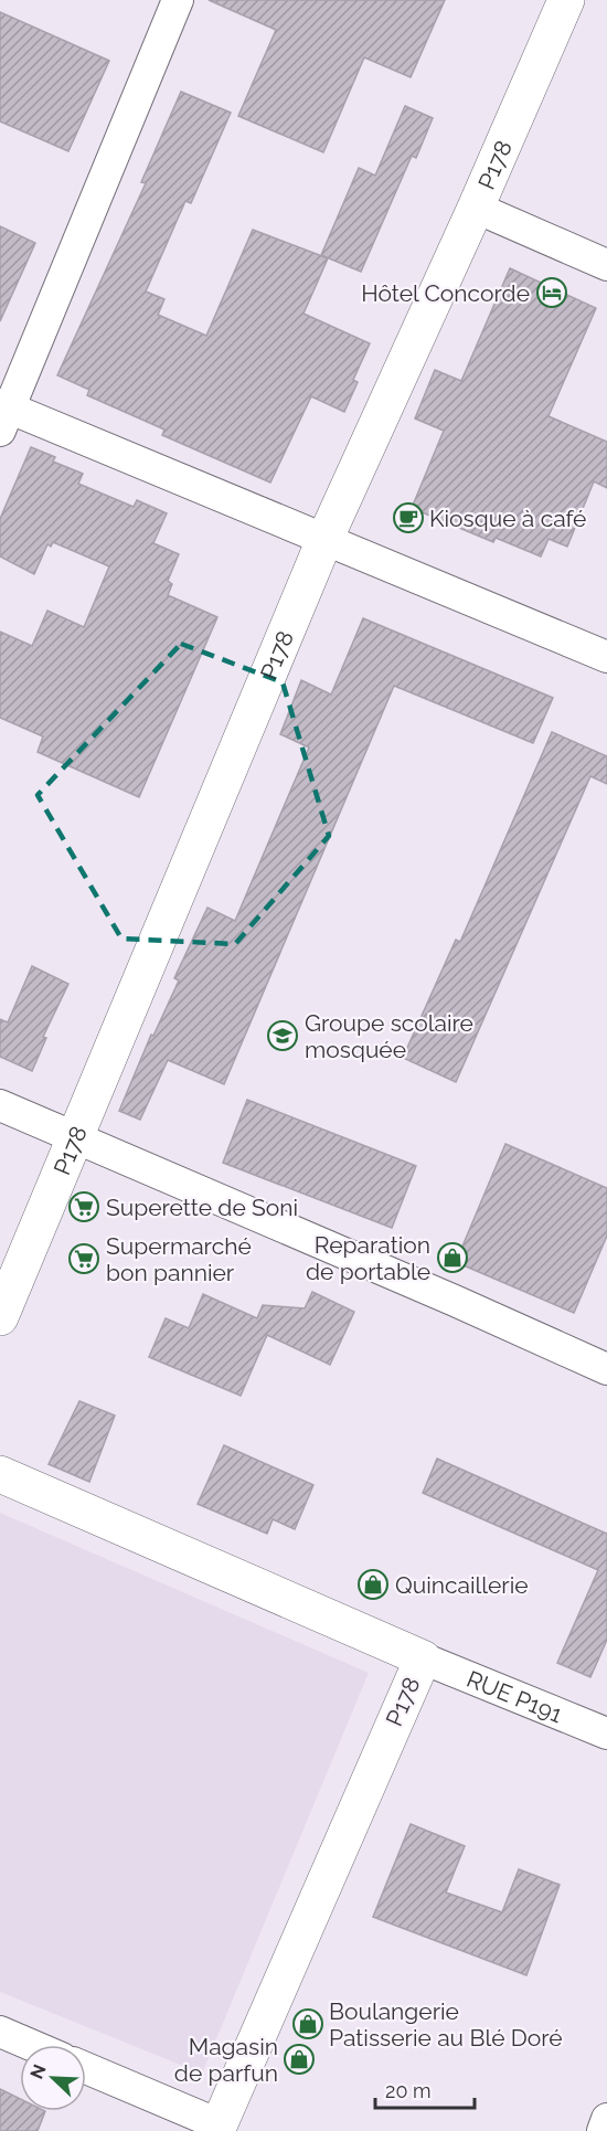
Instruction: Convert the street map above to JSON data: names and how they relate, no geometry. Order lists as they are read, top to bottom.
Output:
{
  "streets": {
    "street": ["P178", "RUE P191"]
  },
  "crossings": [
    ["P178", "RUE P191"]
  ],
  "places": {
    "hotel": ["Hôtel Concorde"],
    "cafe": ["Kiosque à café"],
    "school or university": ["Groupe scolaire mosquée"],
    "supermarket": ["Superette de Soni", "Supermarché bon pannier"],
    "shop": [
      "Reparation de portable",
      "Quincaillerie",
      "Boulangerie Patisserie au Blé Doré",
      "Magasin de parfun"
    ]
  },
  "scale_bar": "20 m",
  "north": "top left"
}
